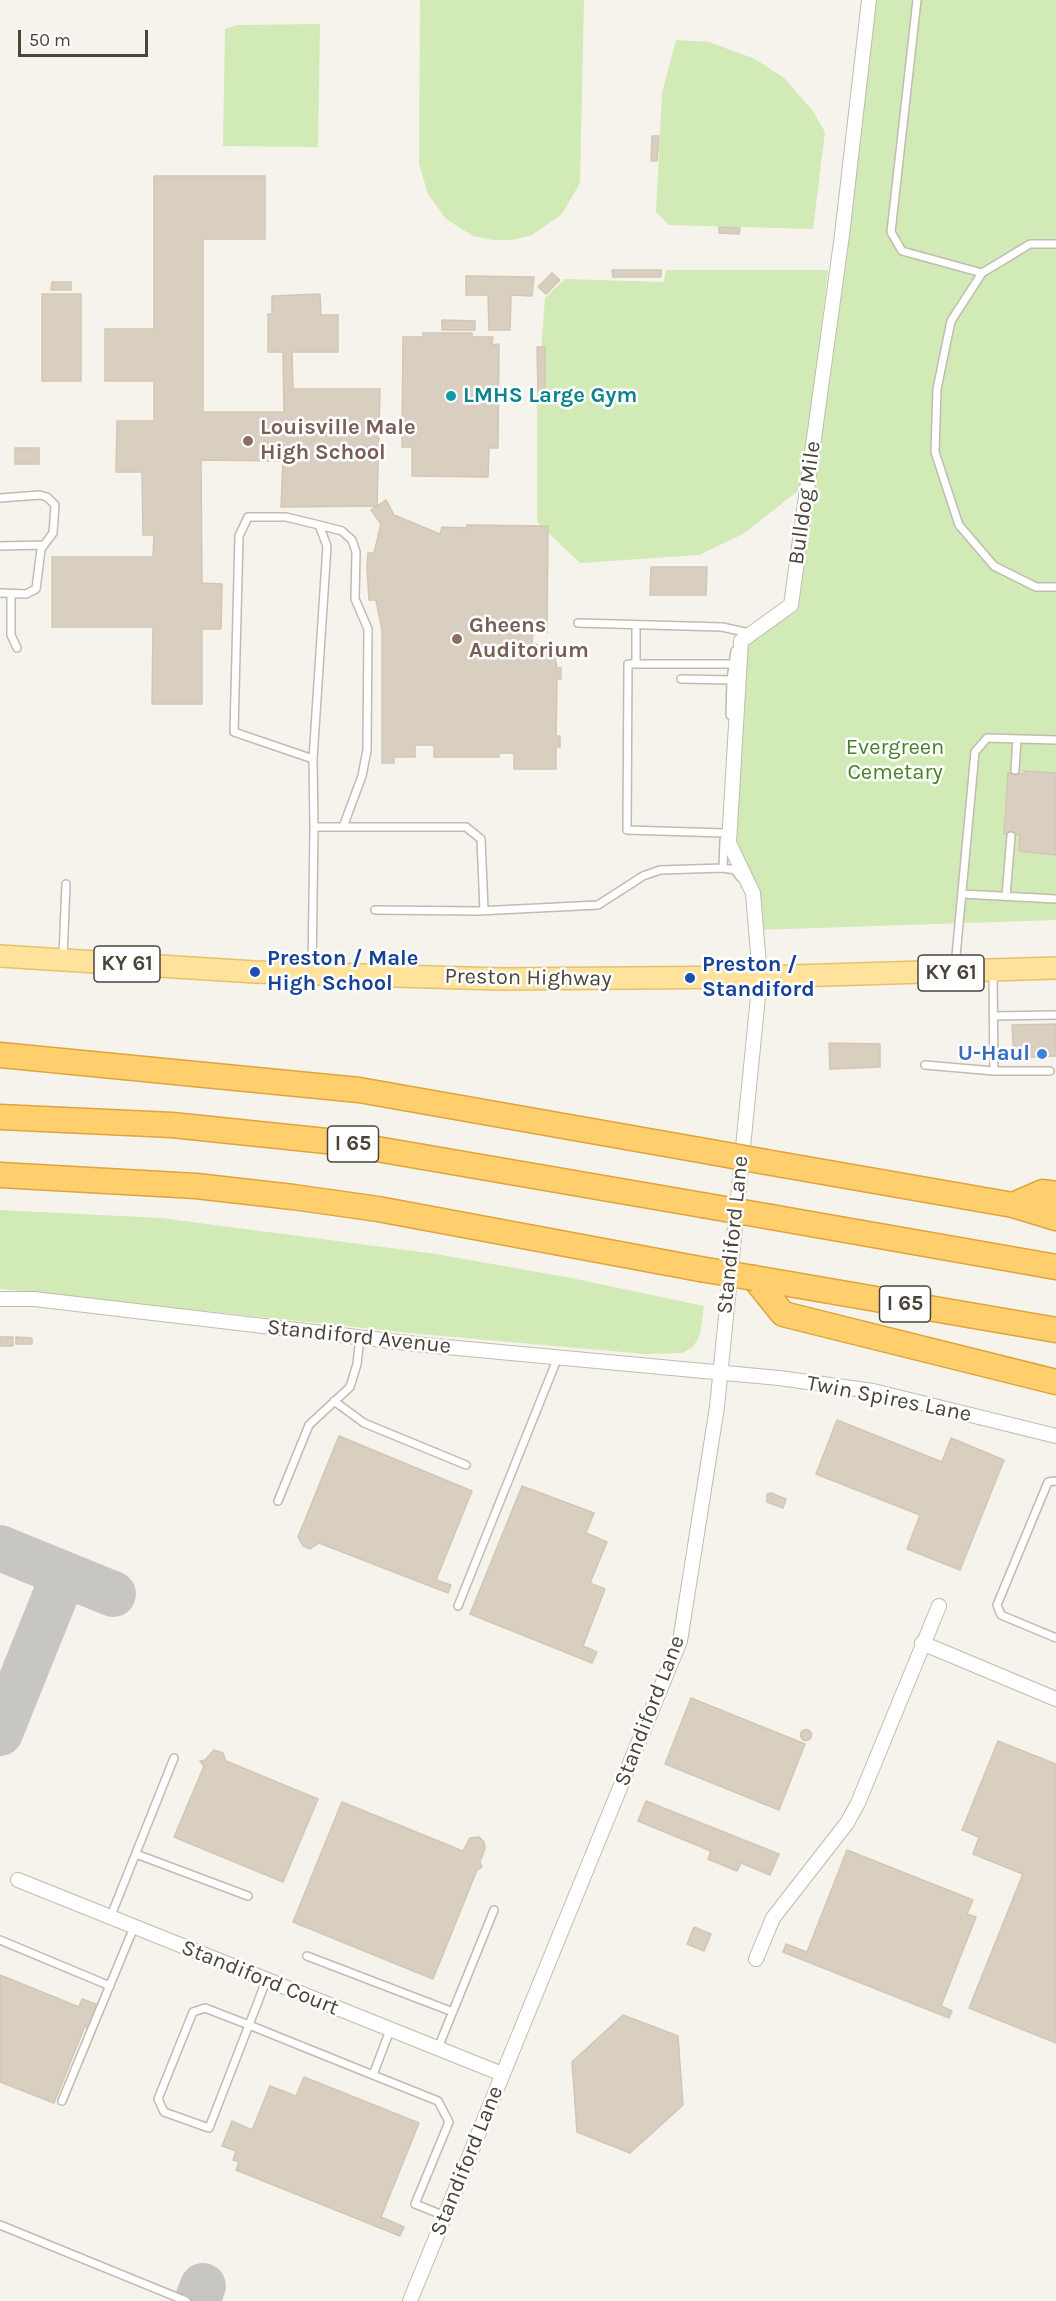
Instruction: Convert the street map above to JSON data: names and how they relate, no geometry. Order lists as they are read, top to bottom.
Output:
{
  "streets": {
    "highway": ["I 65"],
    "main road": ["KY 61", "Preston Highway"],
    "street": [
      "Bulldog Mile",
      "Standiford Lane",
      "Standiford Avenue",
      "Twin Spires Lane",
      "Standiford Court"
    ]
  },
  "crossings": [
    ["Preston Highway", "Standiford Lane"],
    ["Standiford Lane", "Standiford Avenue"],
    ["Standiford Lane", "Twin Spires Lane"],
    ["Standiford Lane", "Standiford Court"],
    ["Standiford Avenue", "Twin Spires Lane"]
  ],
  "parks": ["Evergreen Cemetary"],
  "places": [
    "LMHS Large Gym",
    "Louisville Male High School",
    "Gheens Auditorium",
    "Preston / Male High School",
    "Preston / Standiford",
    "U-Haul"
  ],
  "scale_bar": "50 m"
}
